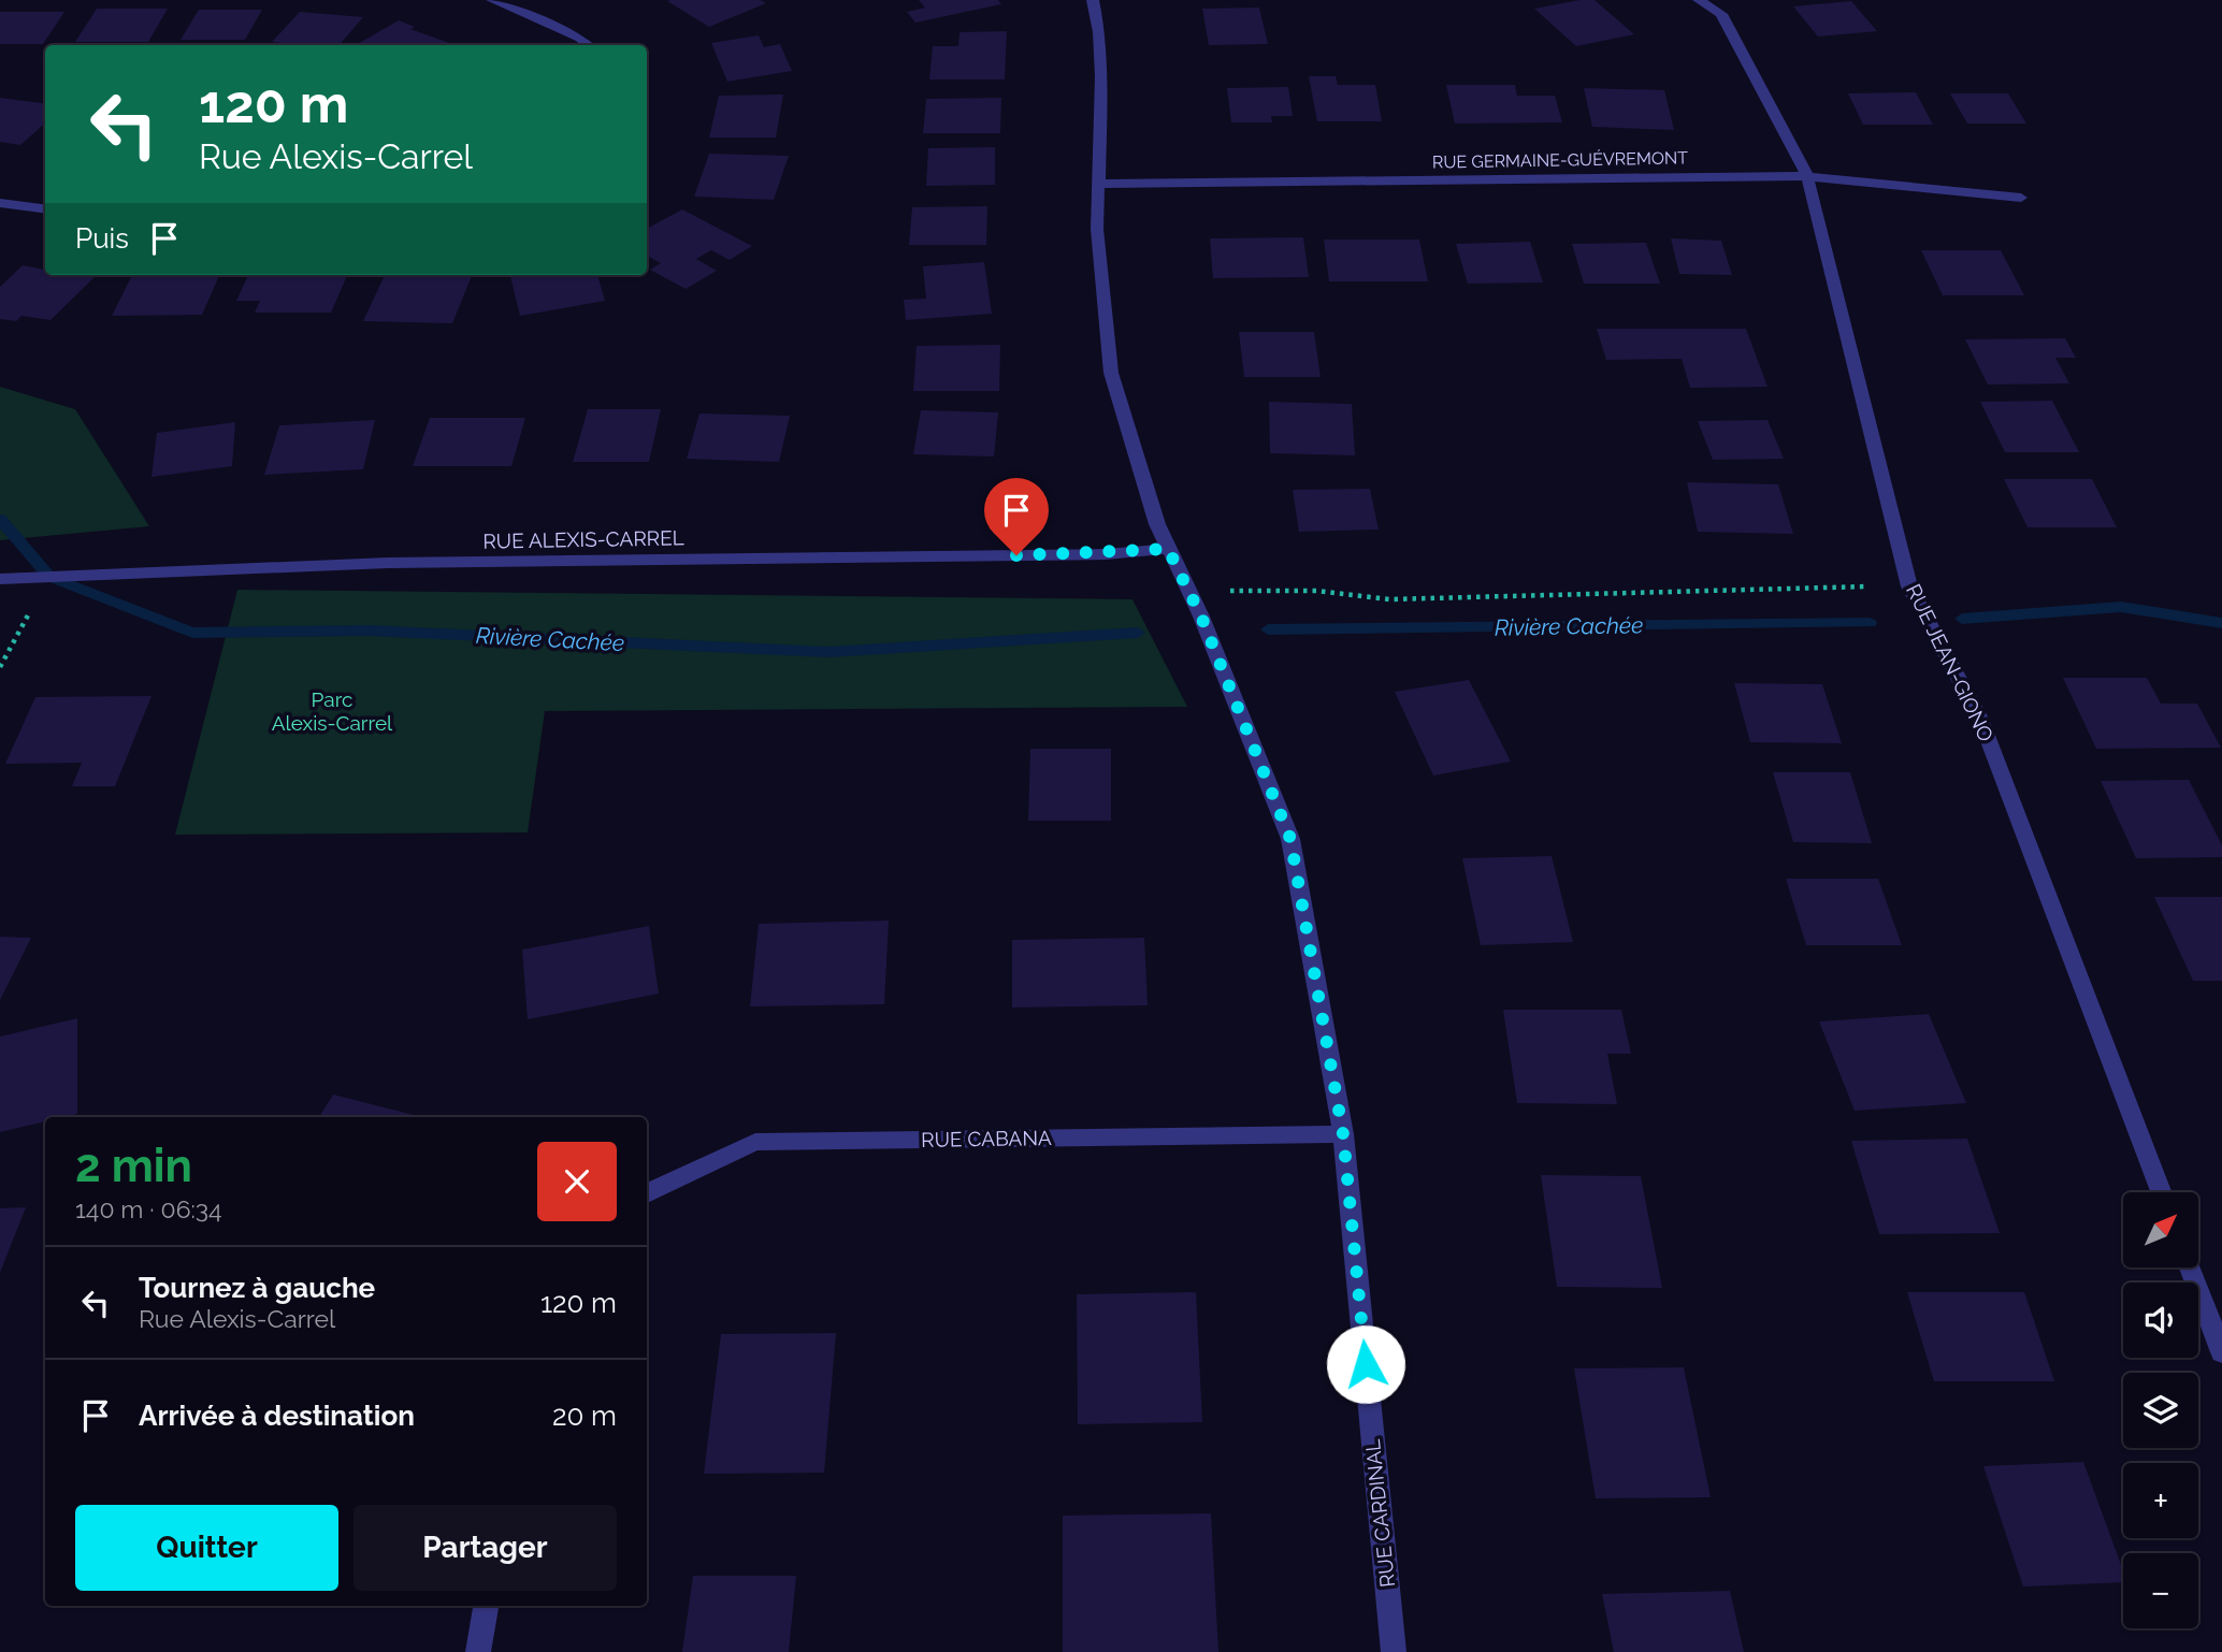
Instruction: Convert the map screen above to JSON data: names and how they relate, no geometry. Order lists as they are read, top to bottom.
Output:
{
  "streets": {
    "street": [
      "RUE GERMAINE-GUÉVREMONT",
      "RUE ALEXIS-CARREL",
      "RUE JEAN-GIONO",
      "RUE CABANA",
      "RUE CARDINAL"
    ]
  },
  "crossings": [
    ["RUE GERMAINE-GUÉVREMONT", "RUE JEAN-GIONO"],
    ["RUE GERMAINE-GUÉVREMONT", "RUE CARDINAL"],
    ["RUE ALEXIS-CARREL", "RUE CARDINAL"],
    ["RUE CABANA", "RUE CARDINAL"]
  ],
  "water": ["Rivière Cachée"],
  "parks": ["Parc Alexis-Carrel"],
  "north": "top right",
  "page": {
    "turn": ["120 m", "Rue Alexis-Carrel"],
    "then": "Puis",
    "heading": ["2 min", "140 m · 06:34"],
    "map_buttons": ["+", "−"],
    "list": [
      {
        "name": "Tournez à gauche",
        "note": "Rue Alexis-Carrel",
        "value": "120 m"
      },
      {
        "name": "Arrivée à destination",
        "value": "20 m"
      }
    ],
    "buttons": ["Quitter", "Partager"]
  }
}
